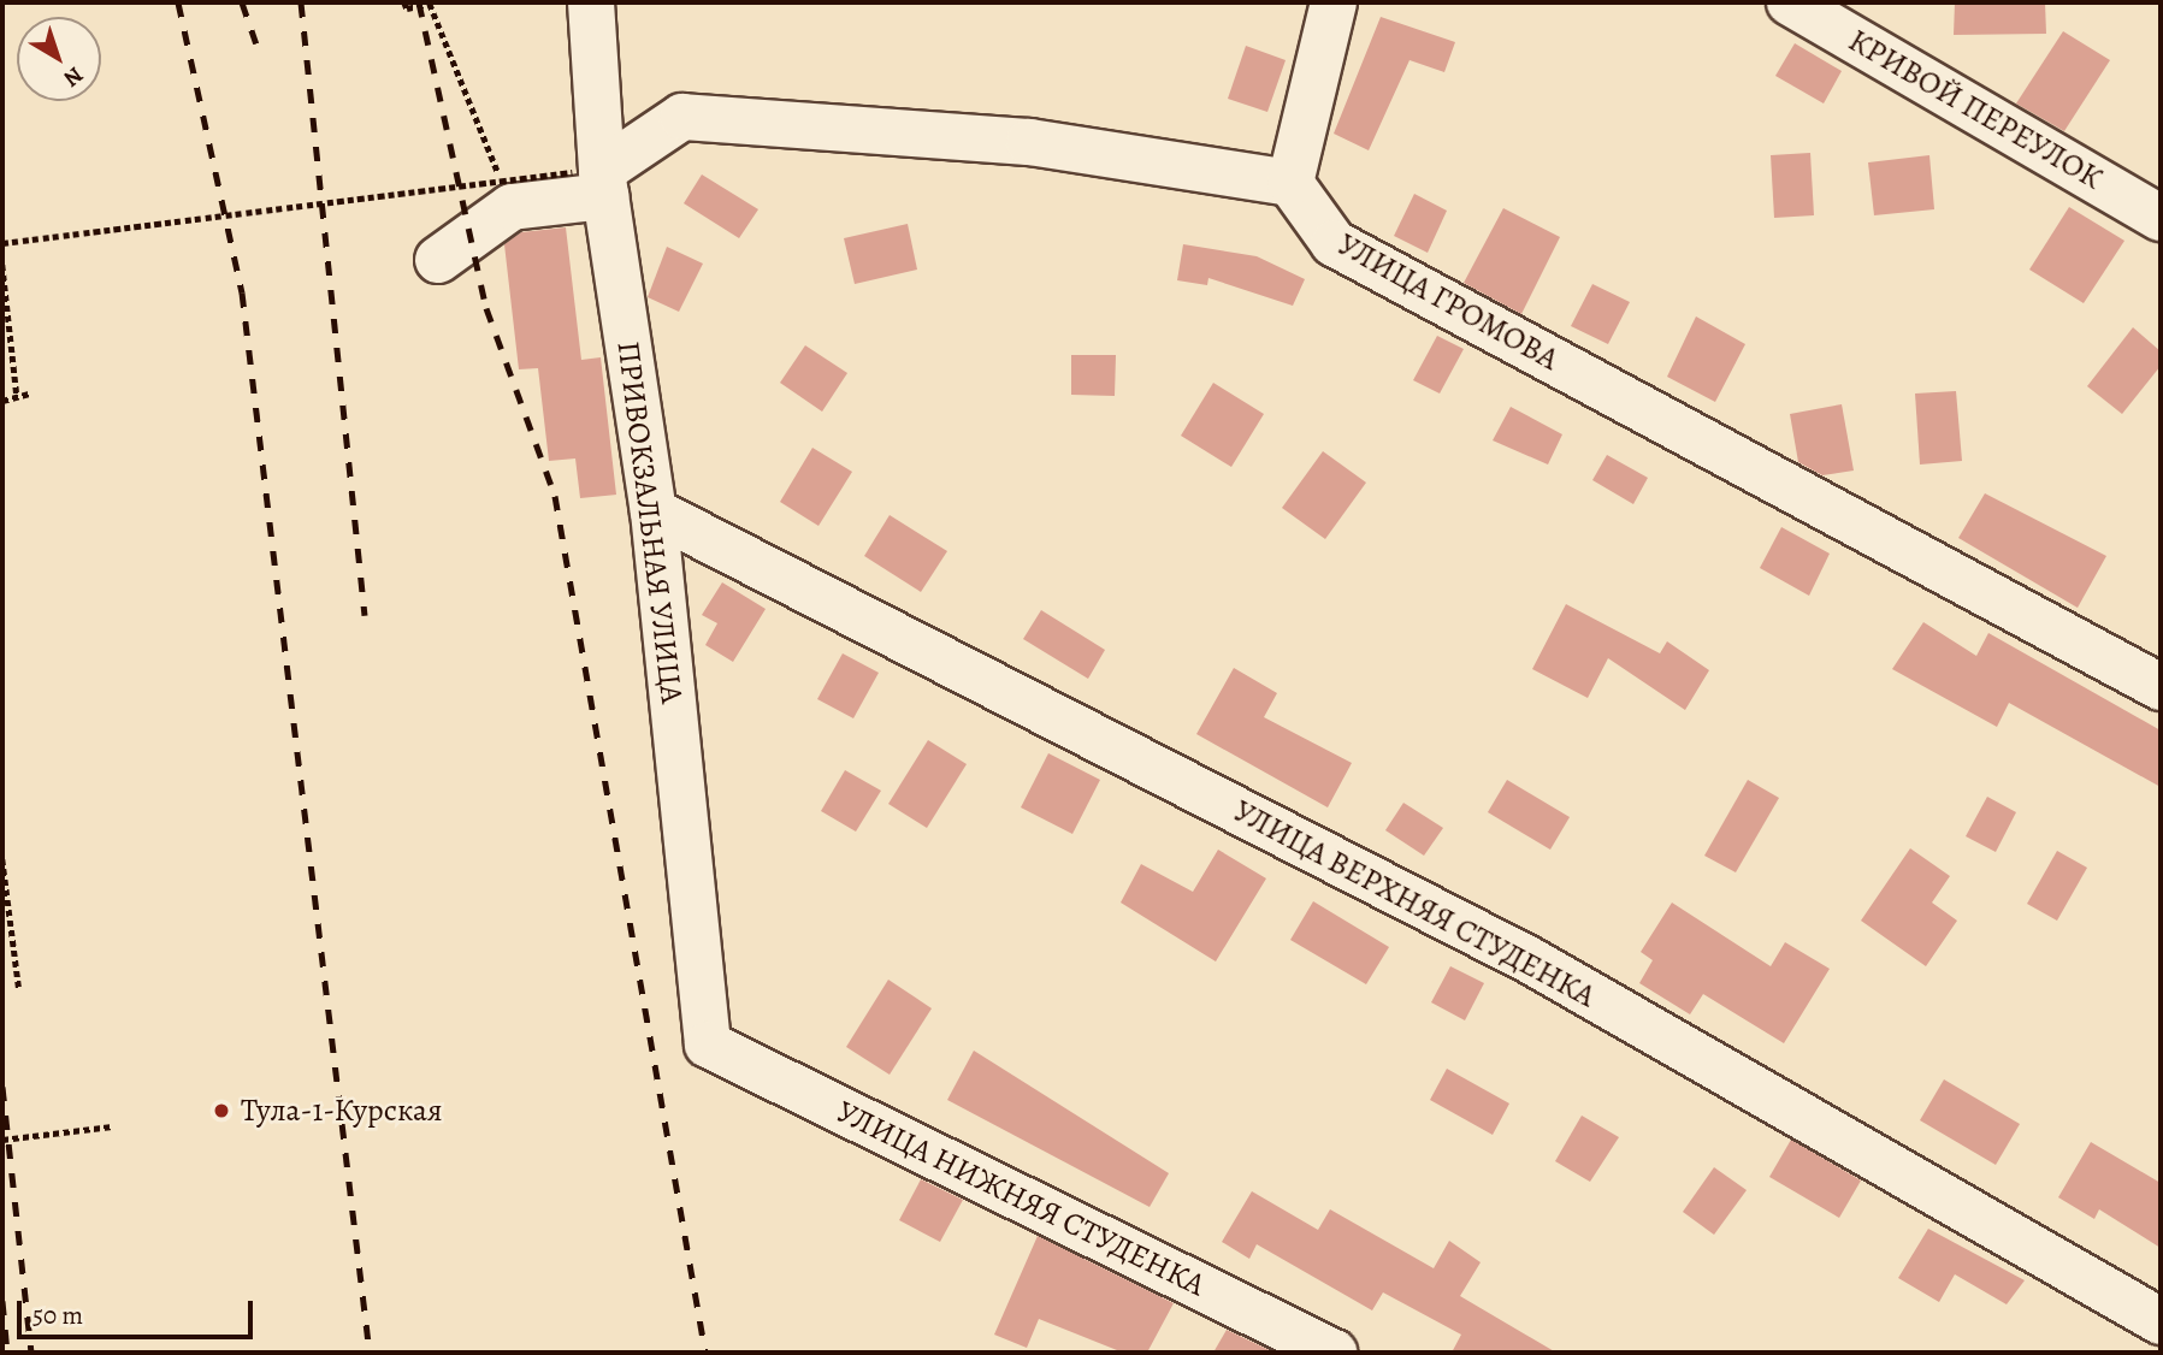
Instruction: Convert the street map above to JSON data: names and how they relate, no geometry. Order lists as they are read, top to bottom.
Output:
{
  "streets": {
    "street": [
      "КРИВОЙ ПЕРЕУЛОК",
      "УЛИЦА ГРОМОВА",
      "ПРИВОКЗАЛЬНАЯ УЛИЦА",
      "УЛИЦА ВЕРХНЯЯ CТУДЕНКА",
      "УЛИЦА НИЖНЯЯ CТУДЕНКA"
    ]
  },
  "crossings": [
    ["ПРИВОКЗАЛЬНАЯ УЛИЦА", "УЛИЦА ВЕРХНЯЯ CТУДЕНКА"],
    ["ПРИВОКЗАЛЬНАЯ УЛИЦА", "УЛИЦА НИЖНЯЯ CТУДЕНКA"]
  ],
  "places": ["Тула-1-Курская"],
  "scale_bar": "50 m",
  "north": "bottom right"
}
